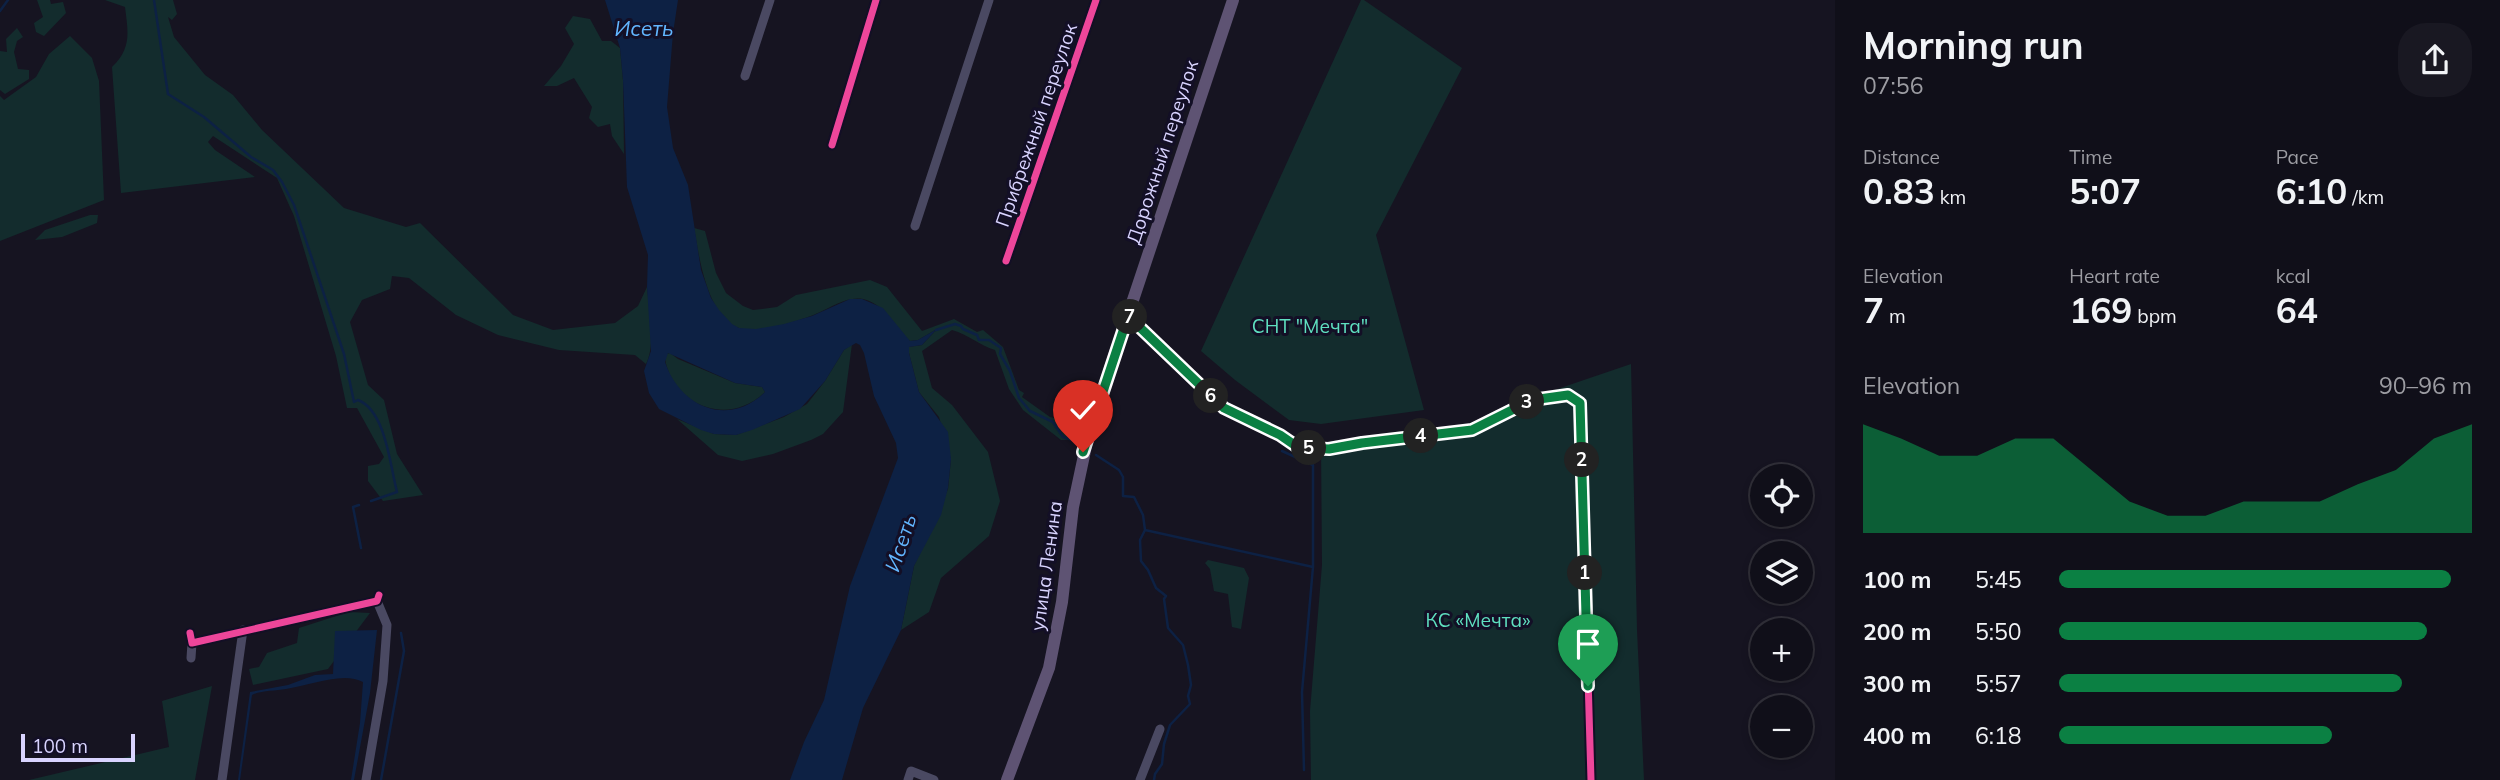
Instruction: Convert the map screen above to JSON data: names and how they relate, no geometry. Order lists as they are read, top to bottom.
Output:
{
  "streets": {
    "main road": ["Дорожный переулок", "улица Ленина"],
    "street": ["Прибрежный переулок"]
  },
  "crossings": [
    ["Дорожный переулок", "улица Ленина"]
  ],
  "water": ["Исеть"],
  "parks": ["СНТ \"Мечта\"", "КС «Мечта»"],
  "scale_bar": "100 m",
  "page": {
    "heading": ["Morning run", "07:56"],
    "stats": [
      ["Distance", "0.83 km"],
      ["Time", "5:07"],
      ["Pace", "6:10 /km"],
      ["Elevation", "7 m"],
      ["Heart rate", "169 bpm"],
      ["kcal", "64"]
    ],
    "pins": [
      "7",
      "6",
      "3",
      "4",
      "5",
      "2",
      "1"
    ],
    "chart": ["Elevation", "90–96 m"],
    "map_buttons": ["+", "−"],
    "list": [
      {
        "name": "100 m",
        "note": "5:45"
      },
      {
        "name": "200 m",
        "note": "5:50"
      },
      {
        "name": "300 m",
        "note": "5:57"
      },
      {
        "name": "400 m",
        "note": "6:18"
      }
    ],
    "scale": "100 m"
  }
}
